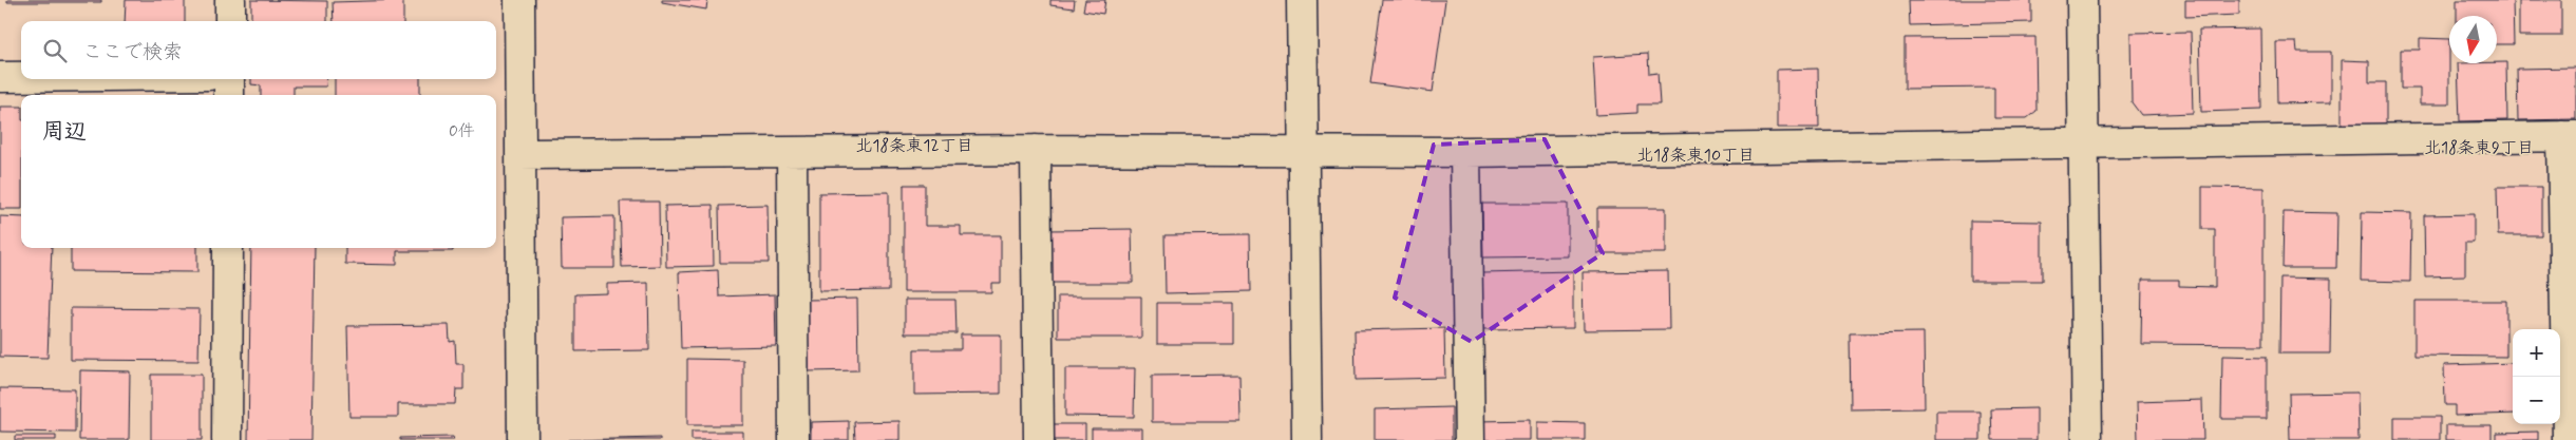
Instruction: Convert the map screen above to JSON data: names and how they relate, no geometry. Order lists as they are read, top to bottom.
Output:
{
  "districts": ["北18条東12丁目", "北18条東9丁目", "北18条東10丁目"],
  "north": "bottom",
  "page": {
    "search": "ここで検索",
    "heading": ["周辺", "0件"],
    "map_buttons": ["+", "−"]
  }
}
